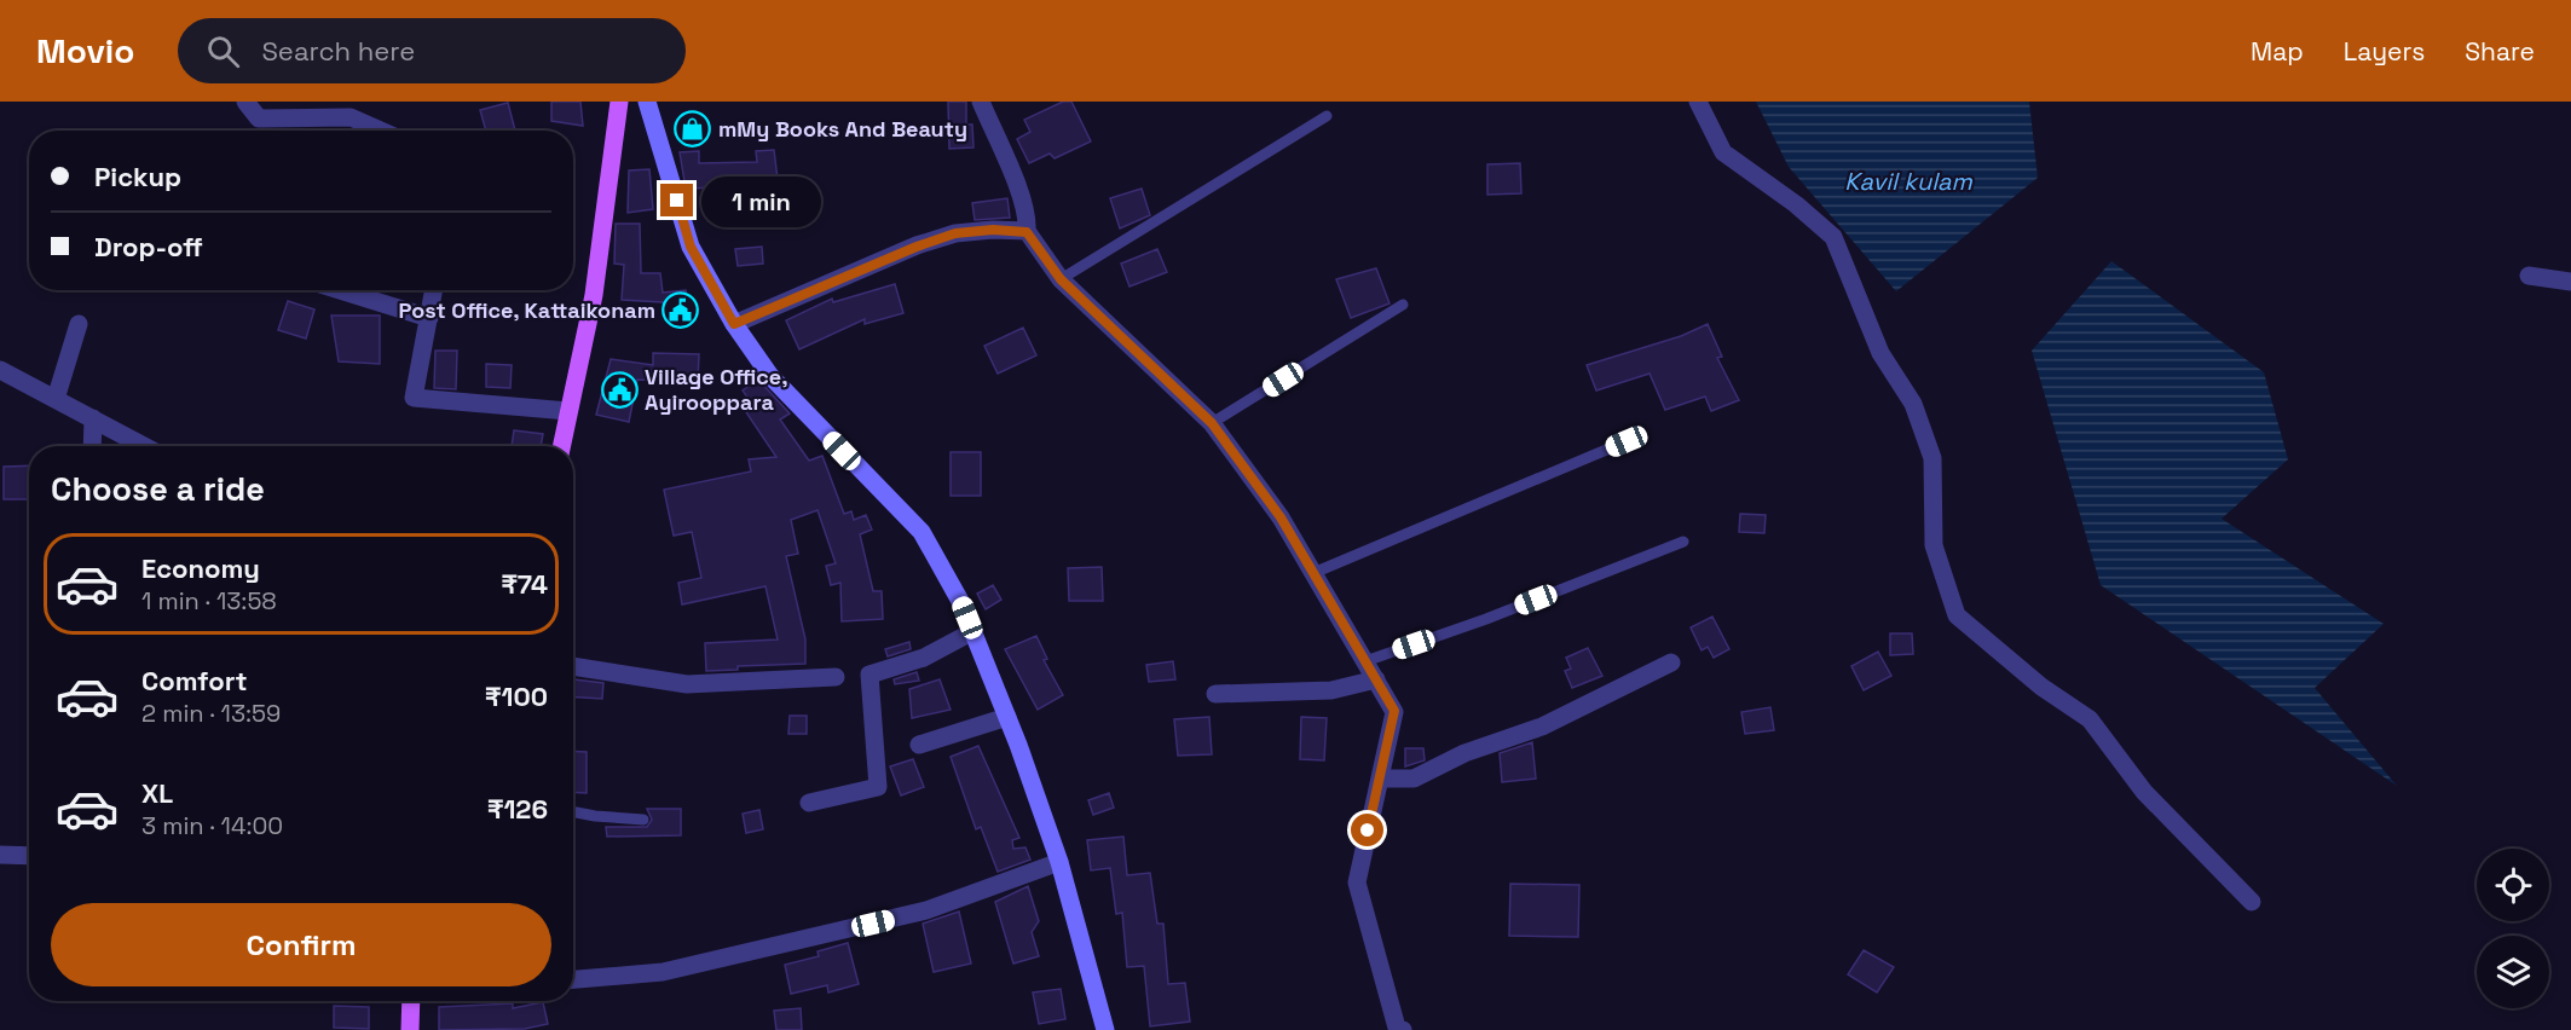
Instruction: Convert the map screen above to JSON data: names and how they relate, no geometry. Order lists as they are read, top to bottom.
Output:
{
  "water": ["Kavil kulam"],
  "places": {
    "shop": ["mMy Books And Beauty"],
    "public building": ["Post Office, Kattaikonam", "Village Office, Ayirooppara"]
  },
  "page": {
    "header": "Movio",
    "search": "Search here",
    "nav": ["Map", "Layers", "Share"],
    "banner": ["Pickup", "Drop-off"],
    "bubble": "1 min",
    "heading": "Choose a ride",
    "list": [
      {
        "name": "Economy",
        "note": "1 min · 13:58",
        "value": "₹74"
      },
      {
        "name": "Comfort",
        "note": "2 min · 13:59",
        "value": "₹100"
      },
      {
        "name": "XL",
        "note": "3 min · 14:00",
        "value": "₹126"
      }
    ],
    "buttons": "Confirm"
  }
}
